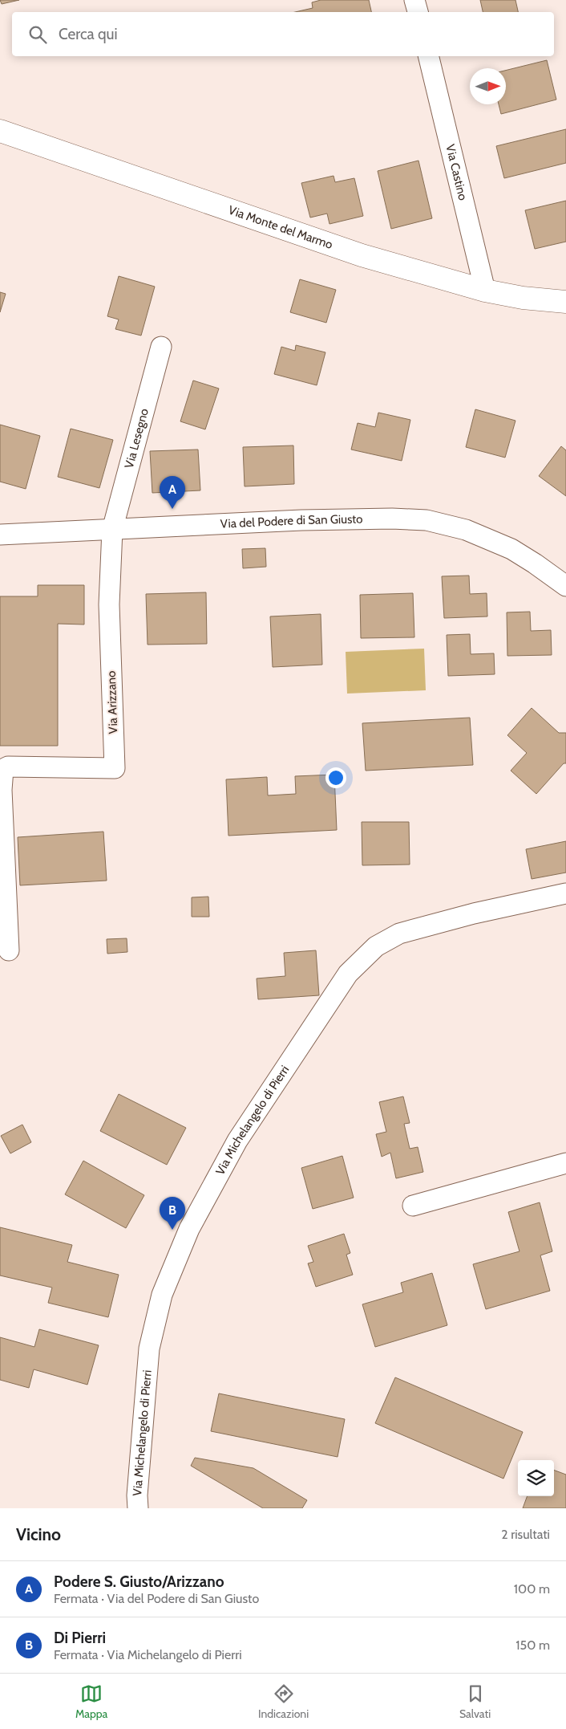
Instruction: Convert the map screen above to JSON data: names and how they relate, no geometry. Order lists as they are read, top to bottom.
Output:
{
  "streets": {
    "street": [
      "Via Castino",
      "Via Monte del Marmo",
      "Via Lesegno",
      "Via del Podere di San Giusto",
      "Via Arizzano",
      "Via Michelangelo di Pierri"
    ]
  },
  "crossings": [
    ["Via Castino", "Via Monte del Marmo"],
    ["Via Lesegno", "Via del Podere di San Giusto"],
    ["Via Lesegno", "Via Arizzano"],
    ["Via del Podere di San Giusto", "Via Arizzano"]
  ],
  "north": "right",
  "page": {
    "search": "Cerca qui",
    "pins": ["A", "B"],
    "heading": ["Vicino", "2 risultati"],
    "list": [
      {
        "mark": "A",
        "name": "Podere S. Giusto/Arizzano",
        "note": "Fermata · Via del Podere di San Giusto",
        "value": "100 m"
      },
      {
        "mark": "B",
        "name": "Di Pierri",
        "note": "Fermata · Via Michelangelo di Pierri",
        "value": "150 m"
      }
    ],
    "nav": ["Mappa", "Indicazioni", "Salvati"]
  }
}
